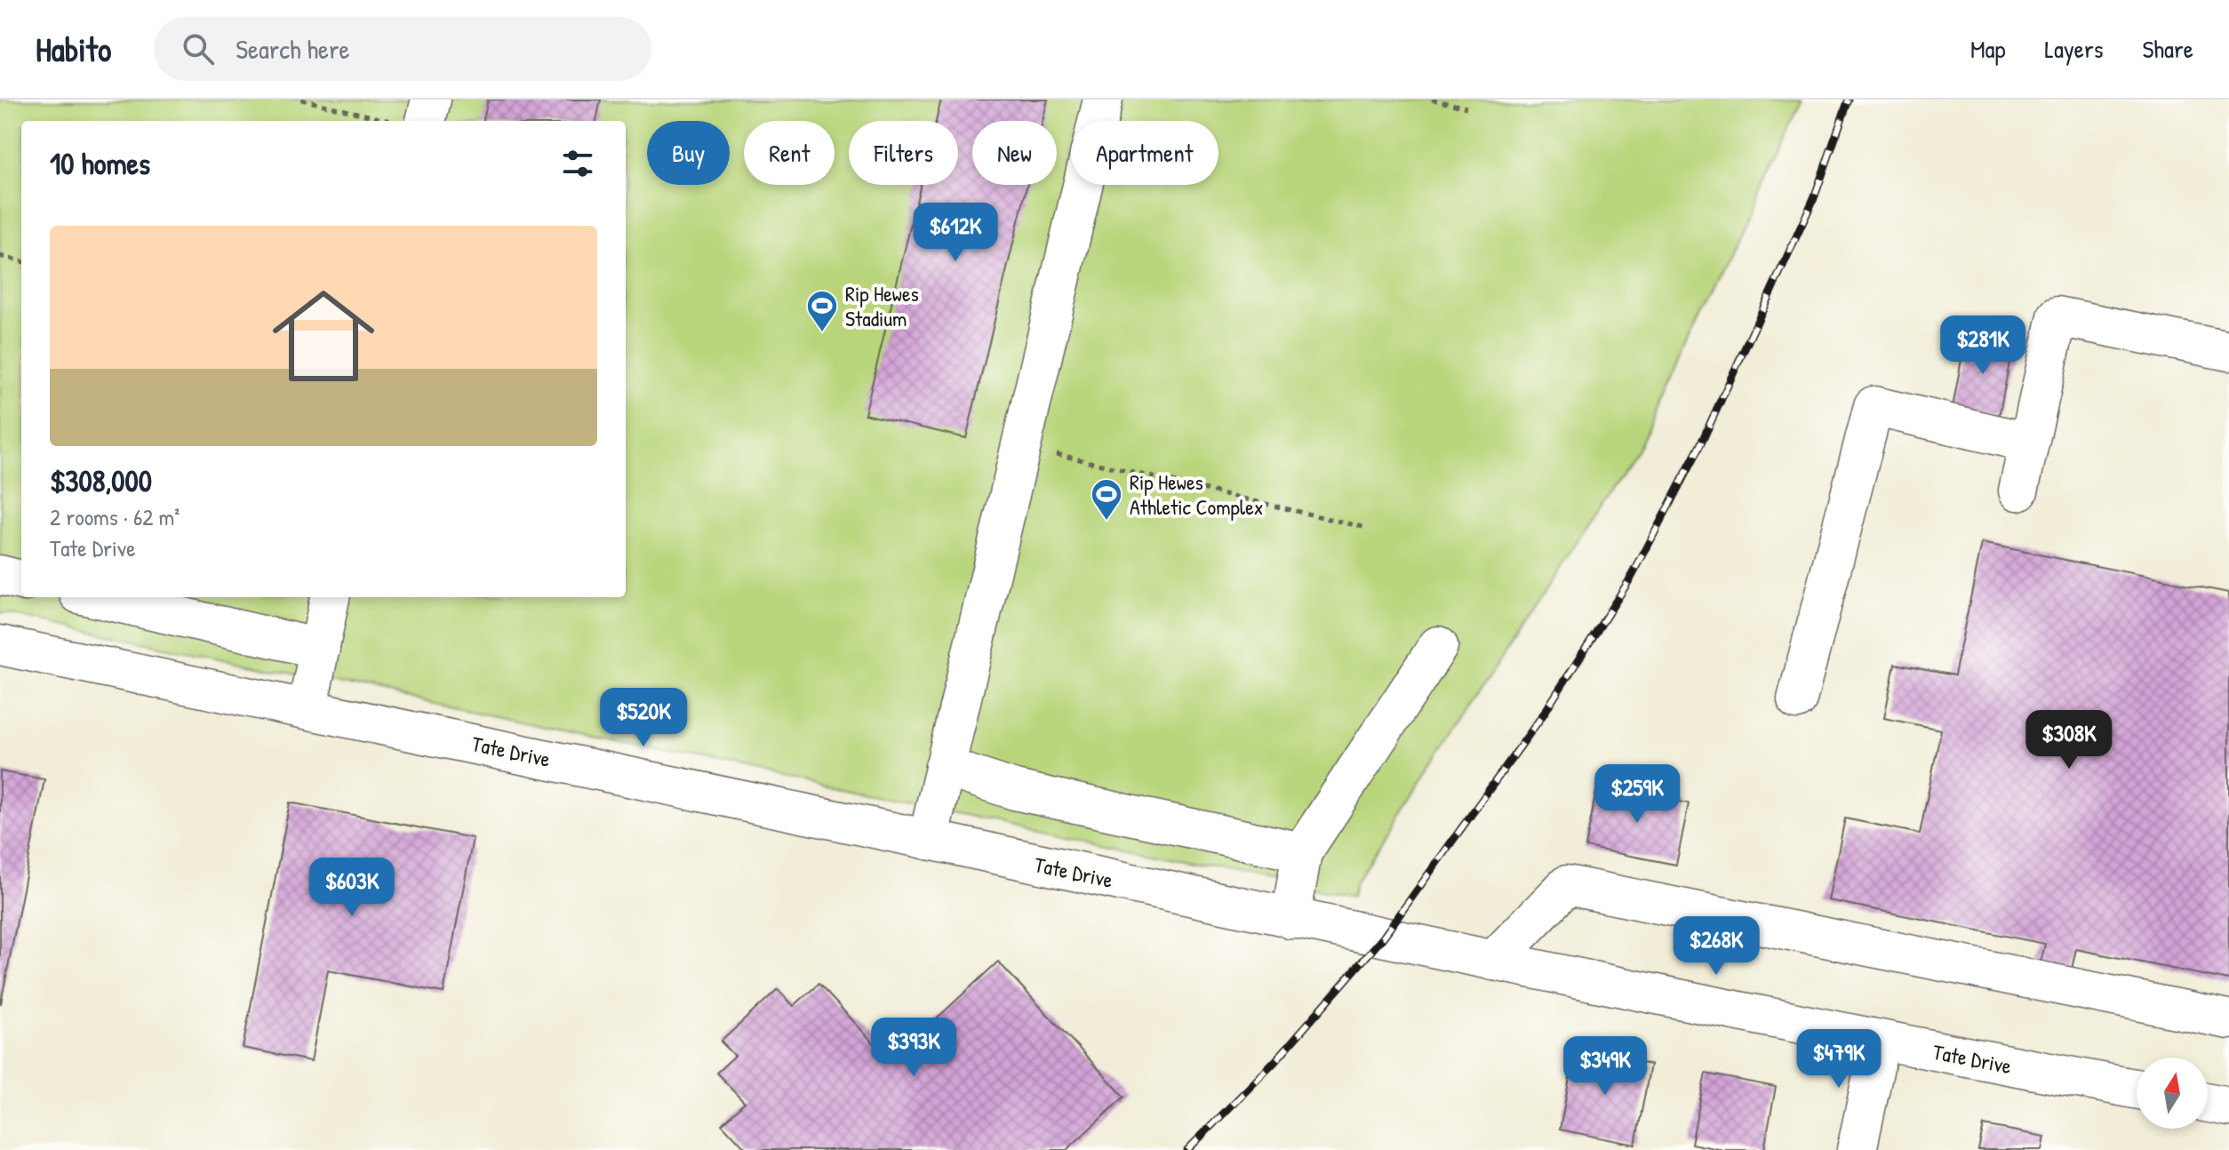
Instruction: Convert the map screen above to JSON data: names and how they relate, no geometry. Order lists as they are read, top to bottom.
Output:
{
  "streets": {
    "street": ["Tate Drive"]
  },
  "places": {
    "sports": ["Rip Hewes Stadium", "Rip Hewes Athletic Complex"]
  },
  "north": "top",
  "page": {
    "header": "Habito",
    "search": "Search here",
    "nav": ["Map", "Layers", "Share"],
    "chip": [
      "Buy",
      "Rent",
      "Filters",
      "New",
      "Apartment"
    ],
    "heading": "10 homes",
    "price": [
      "$612K",
      "$281K",
      "$520K",
      "$308K",
      "$259K",
      "$603K",
      "$268K",
      "$393K",
      "$479K",
      "$349K"
    ],
    "list": [
      {
        "name": "$308,000",
        "note": "2 rooms · 62 m² · Tate Drive"
      }
    ]
  }
}
